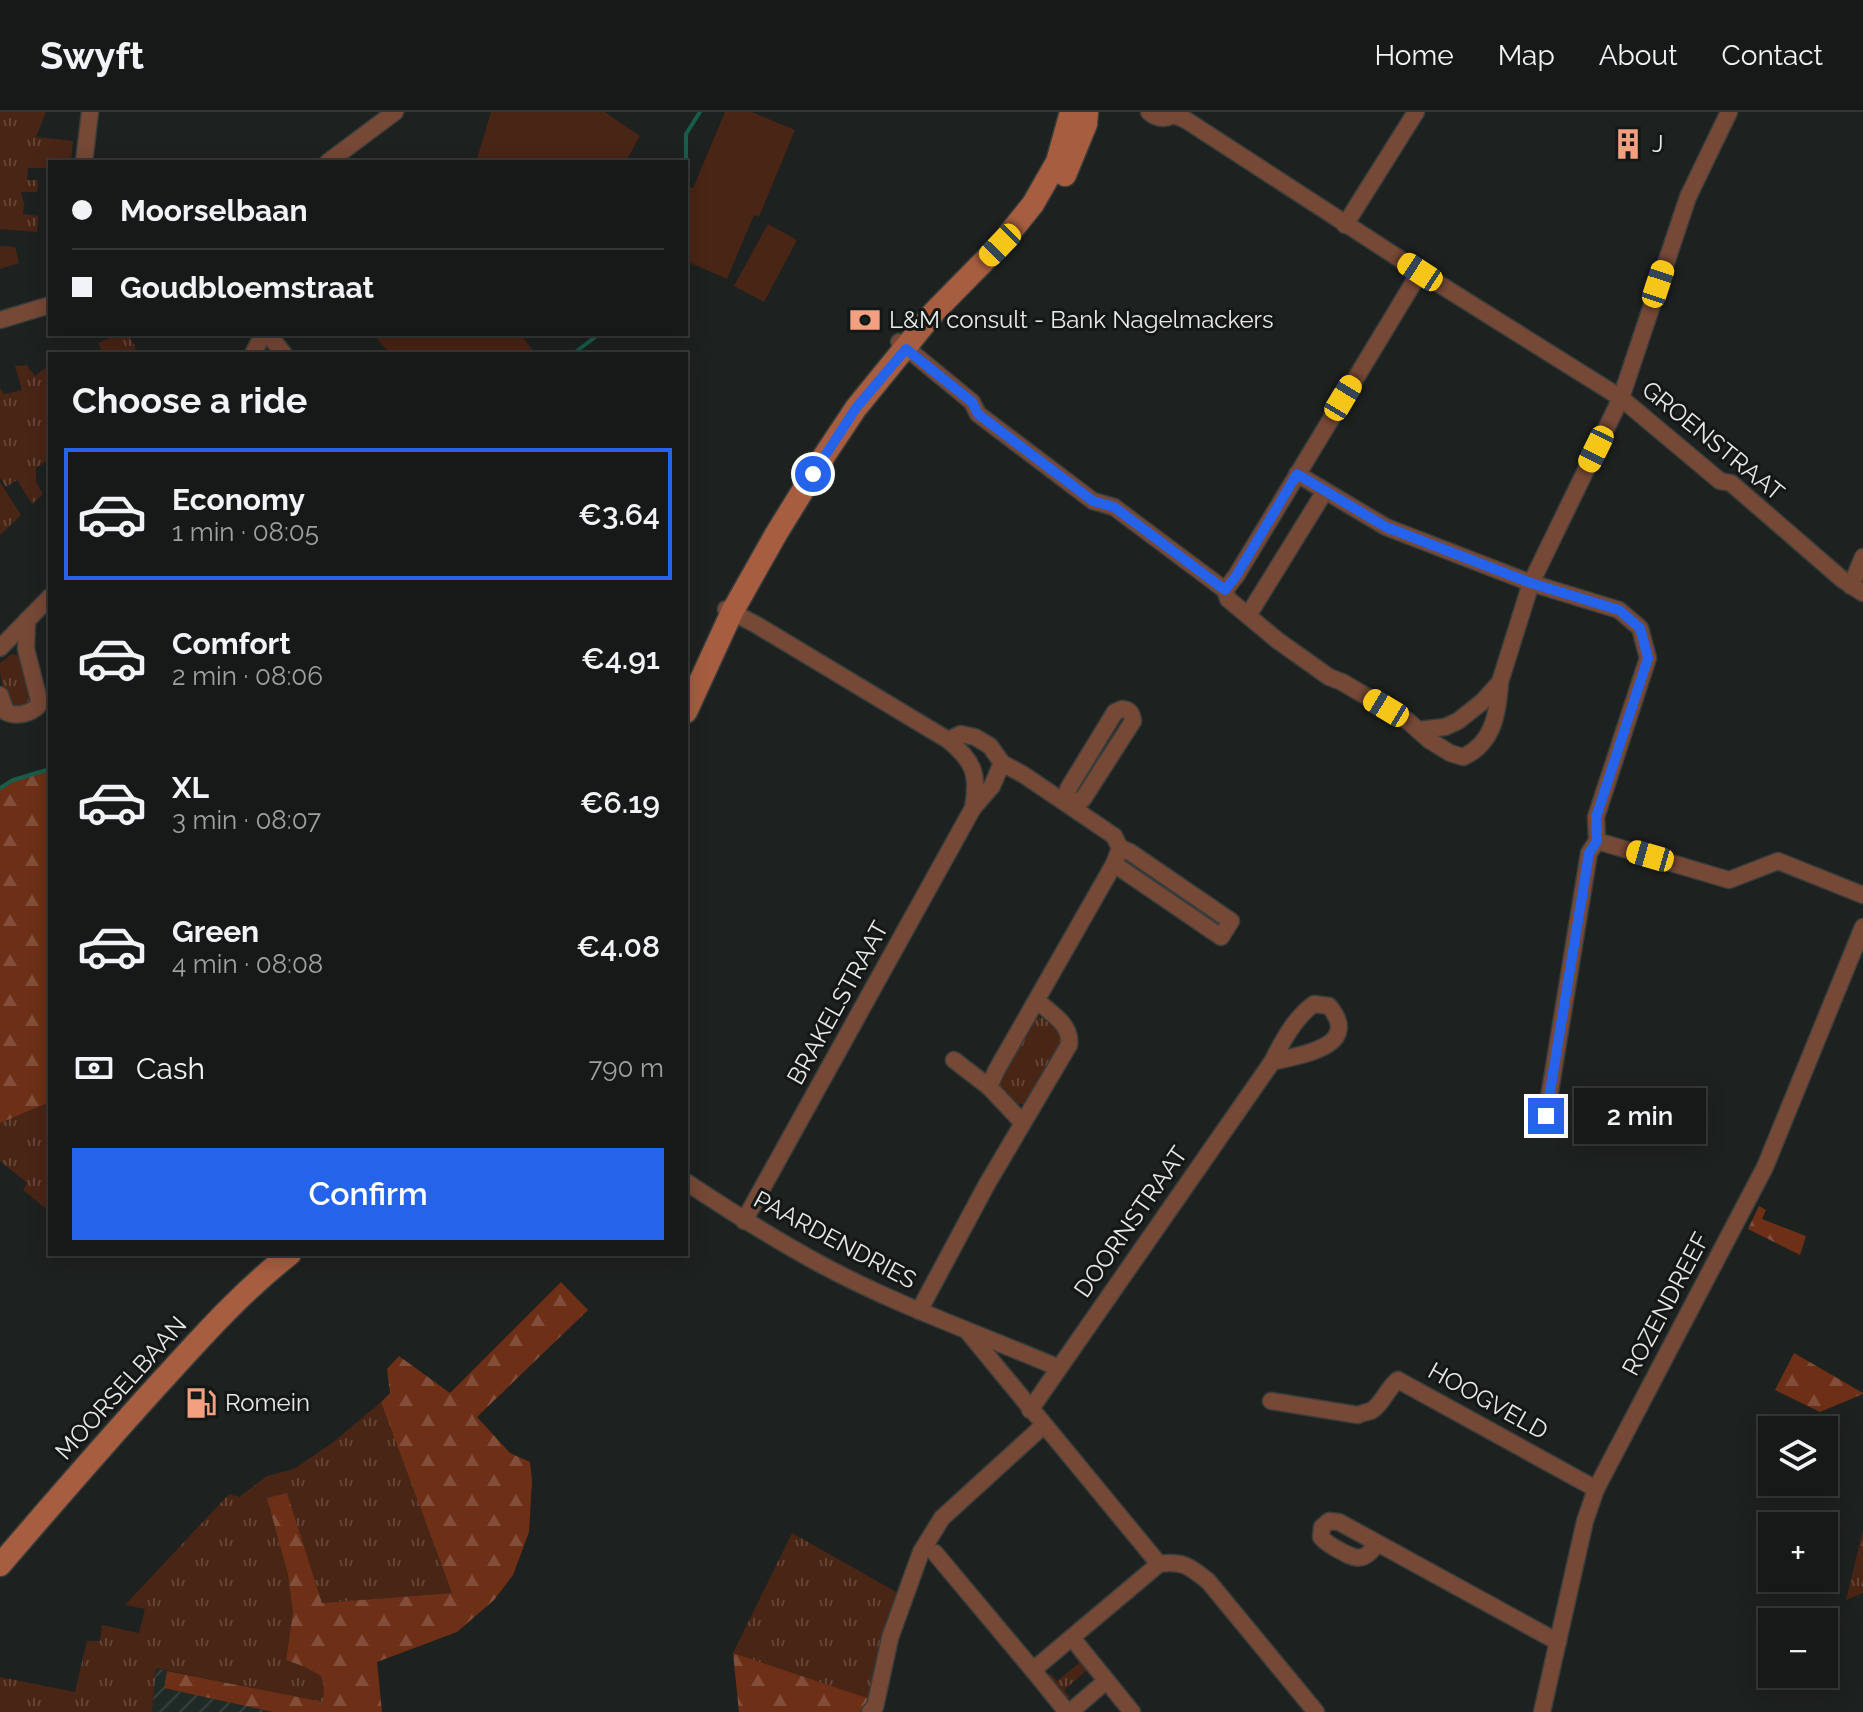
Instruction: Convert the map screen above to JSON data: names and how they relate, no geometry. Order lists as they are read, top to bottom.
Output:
{
  "streets": {
    "main road": ["MOORSELBAAN"],
    "street": [
      "GROENSTRAAT",
      "BRAKELSTRAAT",
      "DOORNSTRAAT",
      "PAARDENDRIES",
      "ROZENDREEF",
      "HOOGVELD"
    ]
  },
  "crossings": [
    ["BRAKELSTRAAT", "PAARDENDRIES"],
    ["DOORNSTRAAT", "PAARDENDRIES"],
    ["ROZENDREEF", "HOOGVELD"]
  ],
  "places": {
    "building": ["J"],
    "bank": ["L&M consult - Bank Nagelmackers"],
    "fuel station": ["Romein"]
  },
  "page": {
    "header": "Swyft",
    "nav": [
      "Home",
      "Map",
      "About",
      "Contact"
    ],
    "banner": ["Moorselbaan", "Goudbloemstraat"],
    "heading": "Choose a ride",
    "list": [
      {
        "name": "Economy",
        "note": "1 min · 08:05",
        "value": "€3.64"
      },
      {
        "name": "Comfort",
        "note": "2 min · 08:06",
        "value": "€4.91"
      },
      {
        "name": "XL",
        "note": "3 min · 08:07",
        "value": "€6.19"
      },
      {
        "name": "Green",
        "note": "4 min · 08:08",
        "value": "€4.08"
      }
    ],
    "pay": ["Cash", "790 m"],
    "bubble": "2 min",
    "buttons": "Confirm",
    "map_buttons": ["+", "−"]
  }
}
